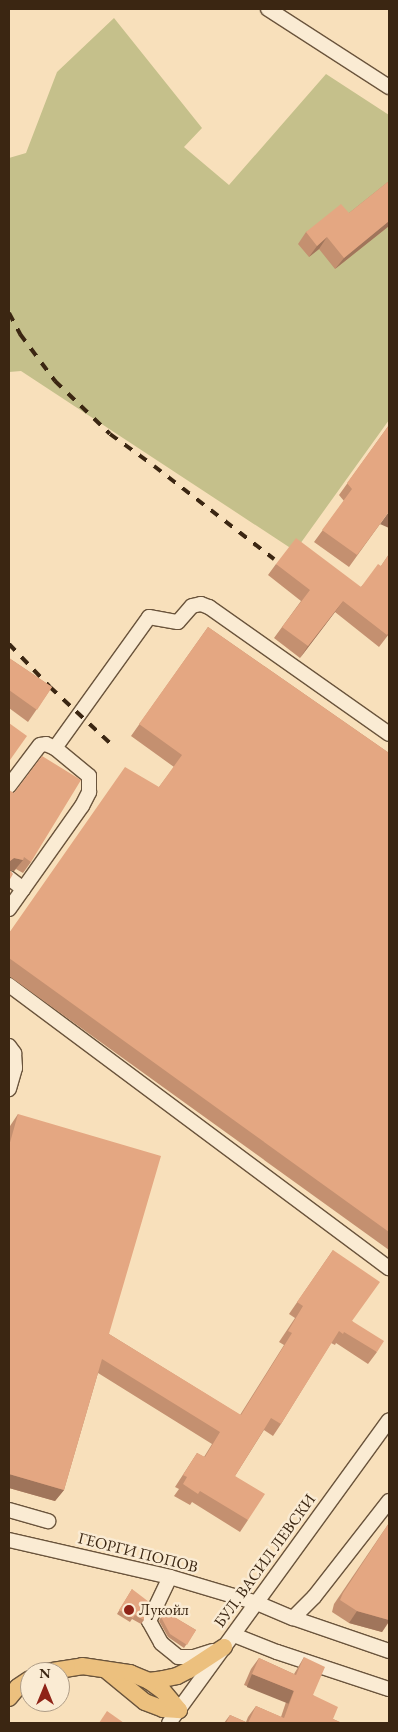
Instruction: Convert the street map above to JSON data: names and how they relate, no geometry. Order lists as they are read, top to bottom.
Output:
{
  "streets": {
    "street": ["ГЕОРГИ ПОПОВ", "БУЛ. ВАСИЛ ЛЕВСКИ"]
  },
  "crossings": [
    ["ГЕОРГИ ПОПОВ", "БУЛ. ВАСИЛ ЛЕВСКИ"]
  ],
  "places": ["Лукойл"],
  "north": "top"
}
